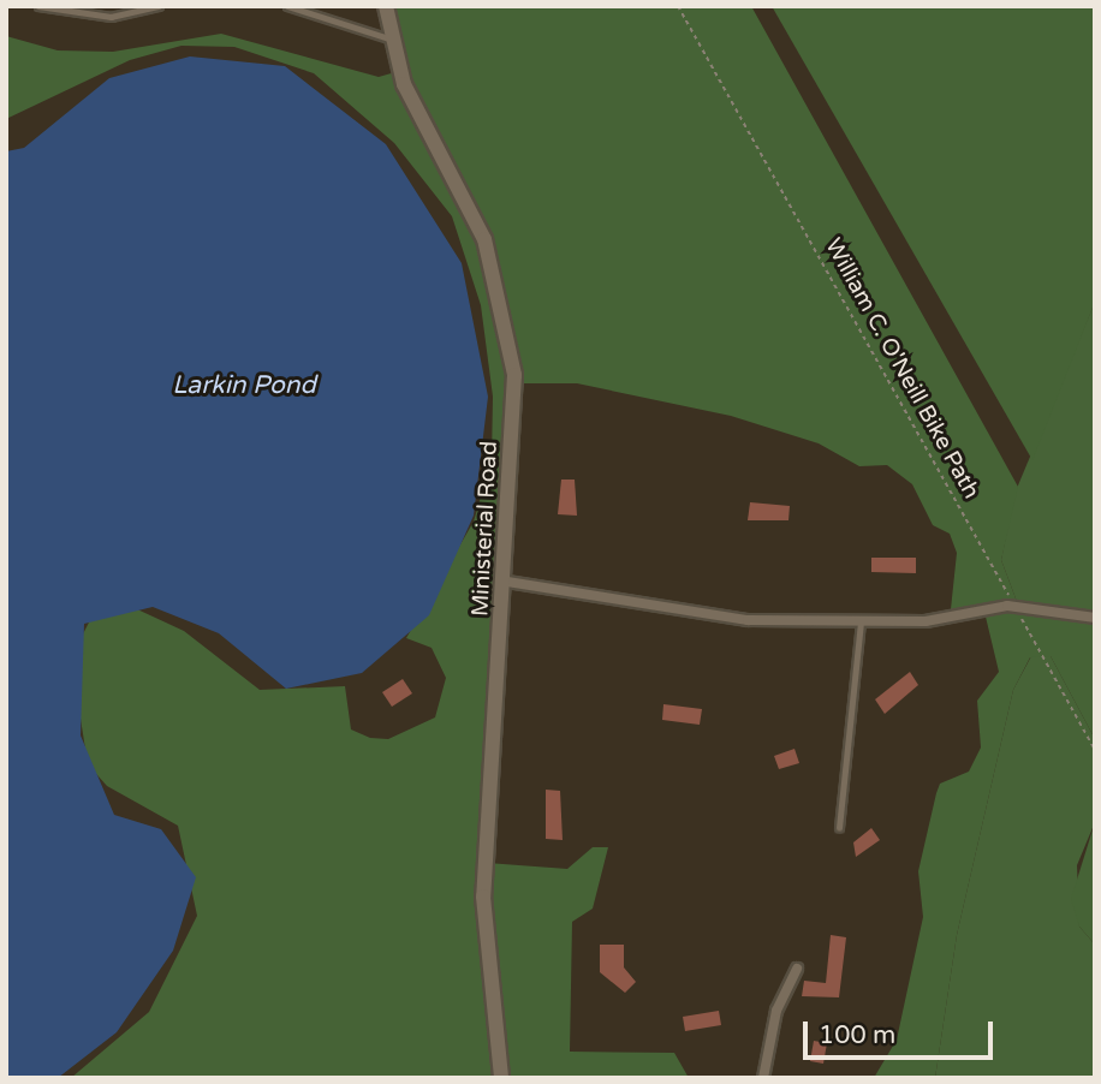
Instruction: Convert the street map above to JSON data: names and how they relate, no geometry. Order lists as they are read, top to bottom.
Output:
{
  "streets": {
    "main road": ["Ministerial Road"],
    "path": ["William C. O'Neill Bike Path"]
  },
  "water": ["Larkin Pond"],
  "scale_bar": "100 m"
}
